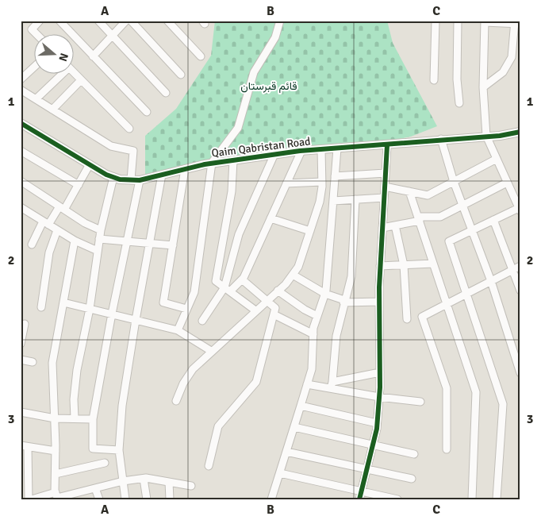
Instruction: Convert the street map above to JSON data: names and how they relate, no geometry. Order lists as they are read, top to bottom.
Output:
{
  "streets": {
    "street": ["Qaim Qabristan Road"]
  },
  "parks": ["قائم قبرستان"],
  "north": "right",
  "grid": {
    "columns": ["A", "B", "C"],
    "rows": ["1", "2", "3"]
  }
}
